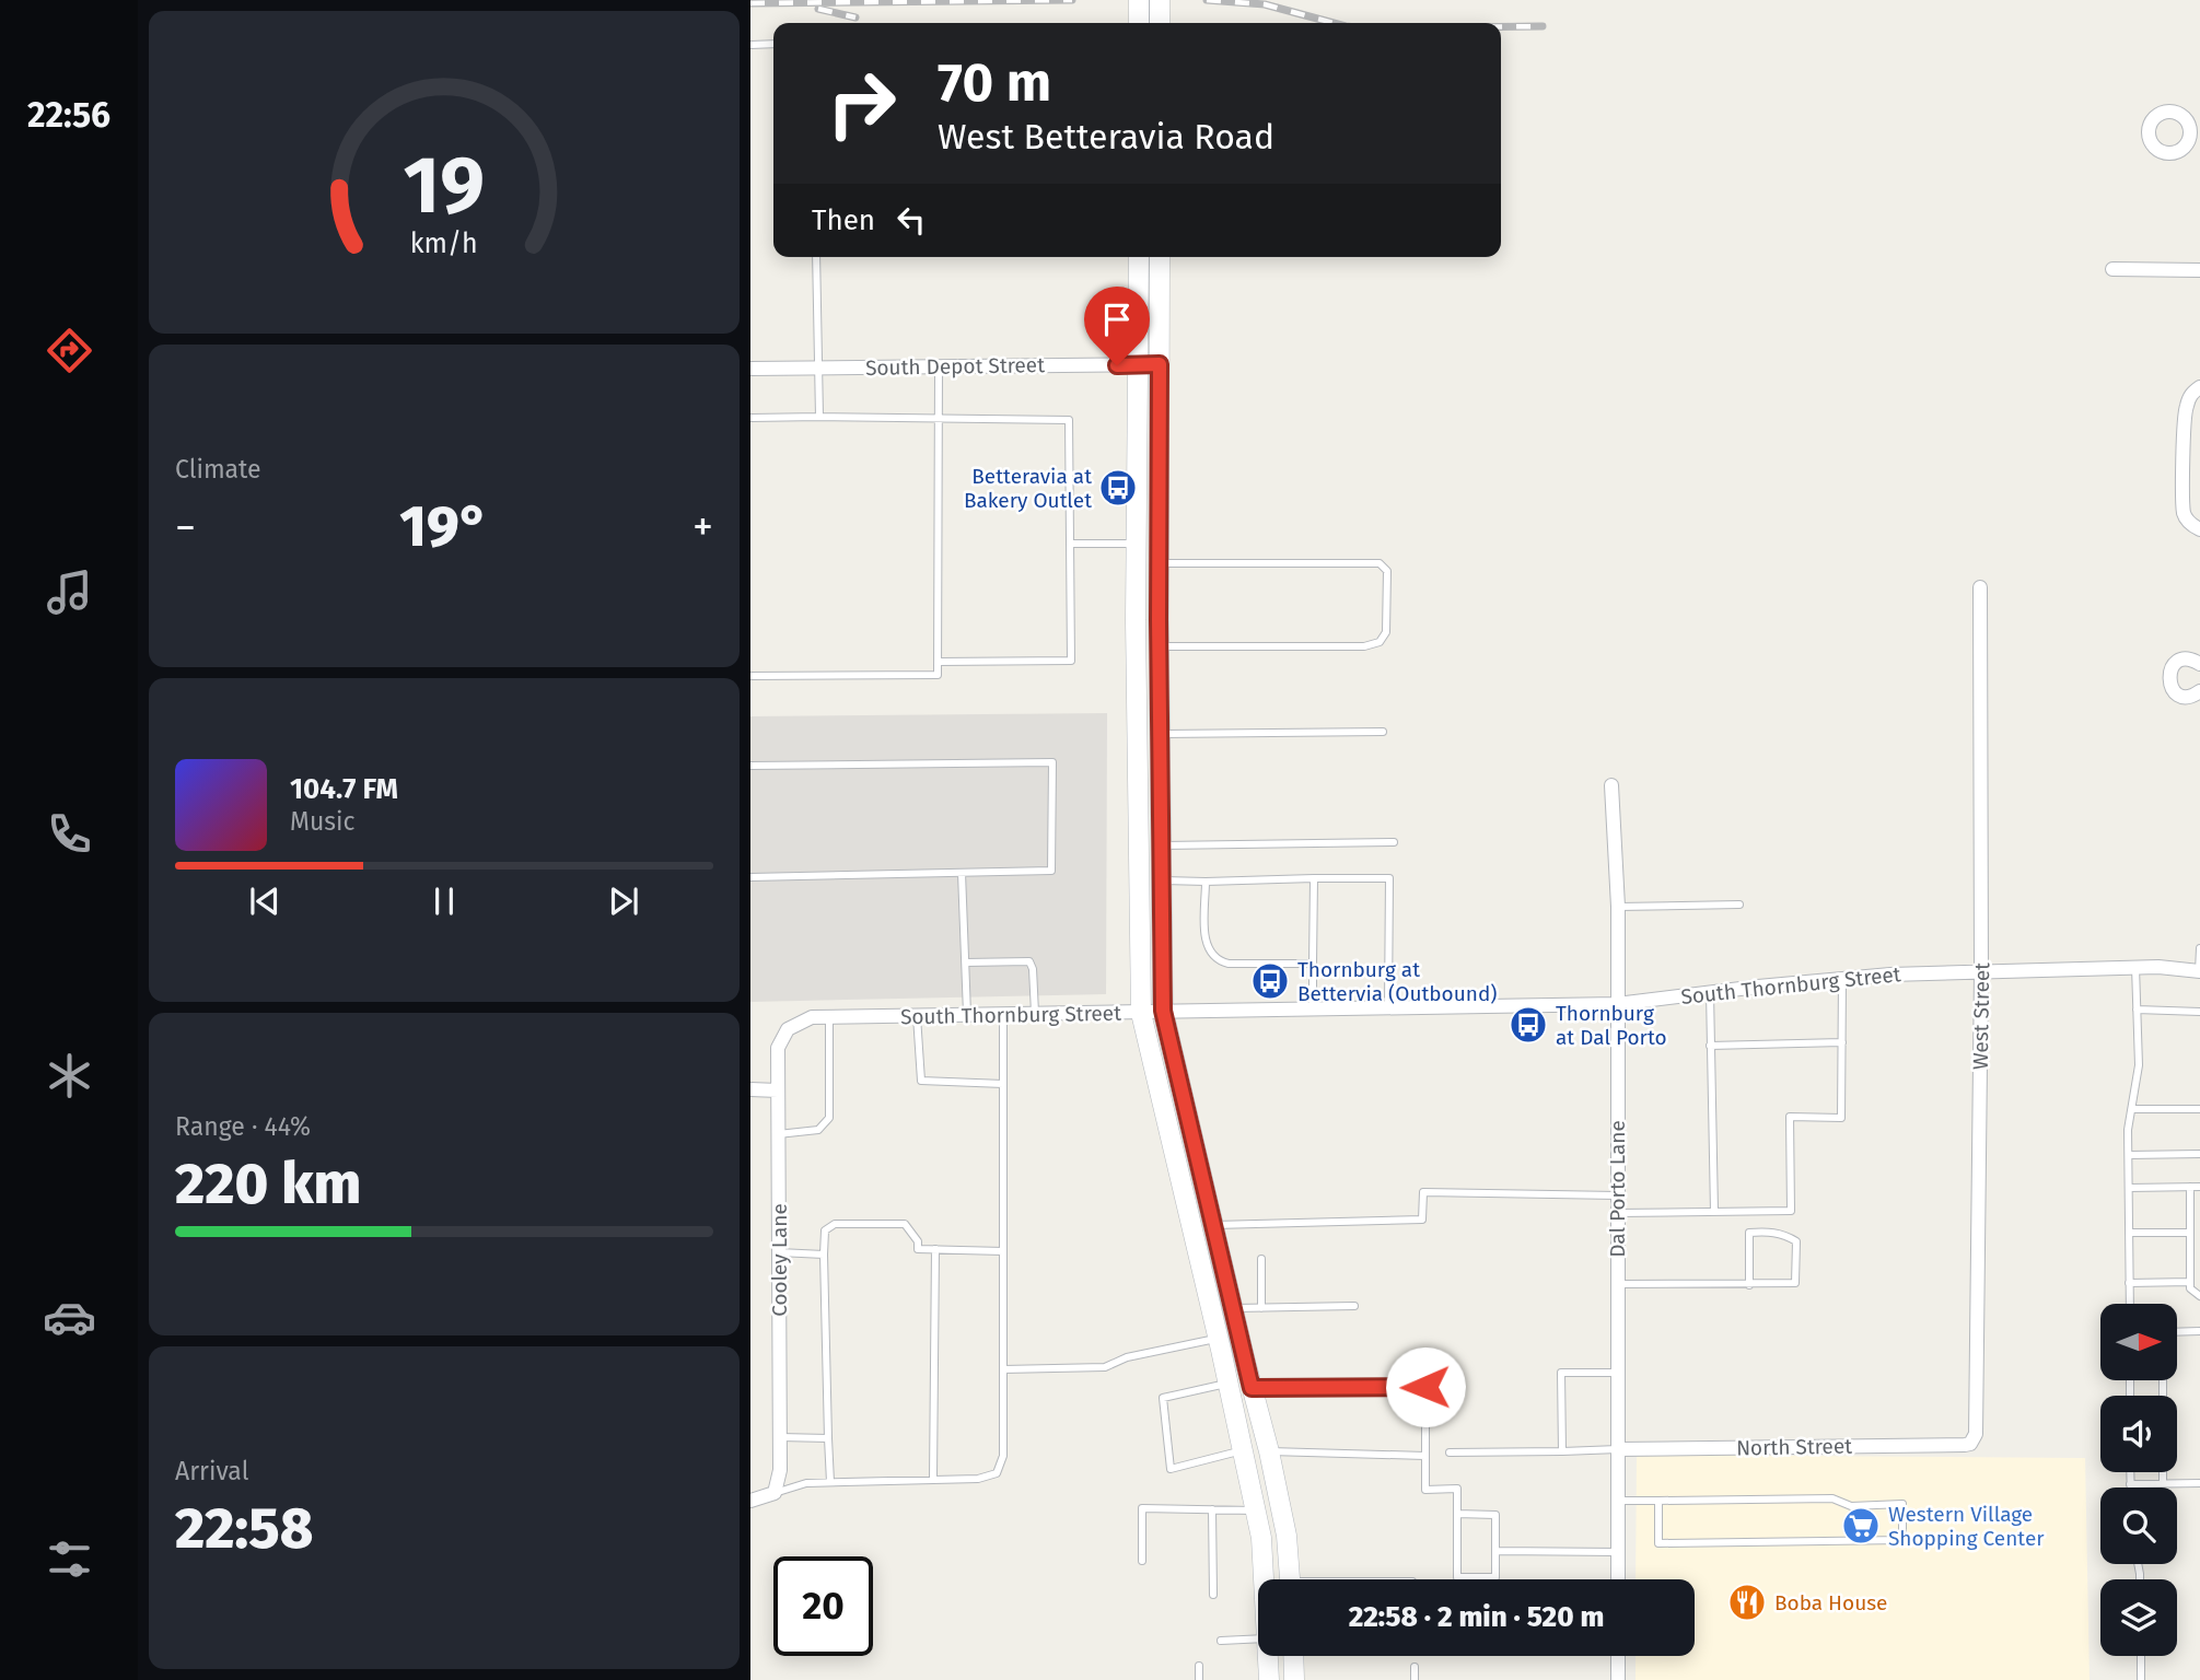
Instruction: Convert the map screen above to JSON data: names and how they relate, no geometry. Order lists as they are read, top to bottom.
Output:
{
  "streets": {
    "street": [
      "South Depot Street",
      "South Thornburg Street",
      "West Street",
      "Dal Porto Lane",
      "Cooley Lane",
      "North Street"
    ]
  },
  "crossings": [
    ["South Thornburg Street", "West Street"],
    ["South Thornburg Street", "Dal Porto Lane"],
    ["South Thornburg Street", "Cooley Lane"],
    ["West Street", "North Street"],
    ["Dal Porto Lane", "North Street"]
  ],
  "places": {
    "bus stop": ["Betteravia at Bakery Outlet", "Thornburg at Bettervia (Outbound)", "Thornburg at Dal Porto"],
    "supermarket": ["Western Village Shopping Center"],
    "restaurant": ["Boba House"]
  },
  "north": "right",
  "page": {
    "tabs": "22:56",
    "turn": ["70 m", "West Betteravia Road"],
    "then": "Then",
    "tile": [
      "Climate",
      ["Range · 44%", "220 km"],
      ["Arrival", "22:58"]
    ],
    "heat": ["−", "19°", "+"],
    "song": ["104.7 FM", "Music"],
    "limit": "20",
    "trip": "22:58 · 2 min · 520 m",
    "gauge": ["19", "km/h"]
  }
}
